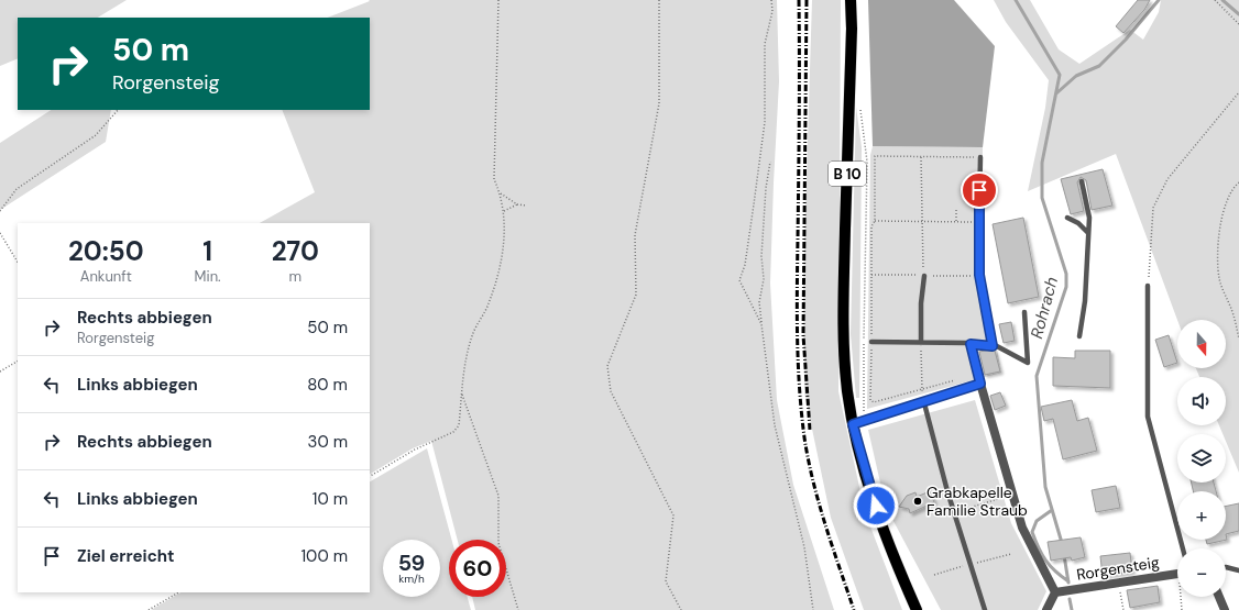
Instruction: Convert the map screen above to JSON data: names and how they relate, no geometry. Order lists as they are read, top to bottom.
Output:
{
  "streets": {
    "main road": ["B 10"],
    "street": ["Rorgensteig"]
  },
  "water": ["Rohrach"],
  "places": ["Grabkapelle Familie Straub"],
  "north": "bottom",
  "page": {
    "turn": ["50 m", "Rorgensteig"],
    "eta": [
      "20:50",
      "Ankunft",
      "1",
      "Min.",
      "270",
      "m"
    ],
    "list": [
      {
        "name": "Rechts abbiegen",
        "note": "Rorgensteig",
        "value": "50 m"
      },
      {
        "name": "Links abbiegen",
        "value": "80 m"
      },
      {
        "name": "Rechts abbiegen",
        "value": "30 m"
      },
      {
        "name": "Links abbiegen",
        "value": "10 m"
      },
      {
        "name": "Ziel erreicht",
        "value": "100 m"
      }
    ],
    "map_buttons": ["+", "−"],
    "speed": "59 km/h",
    "limit": "60"
  }
}
